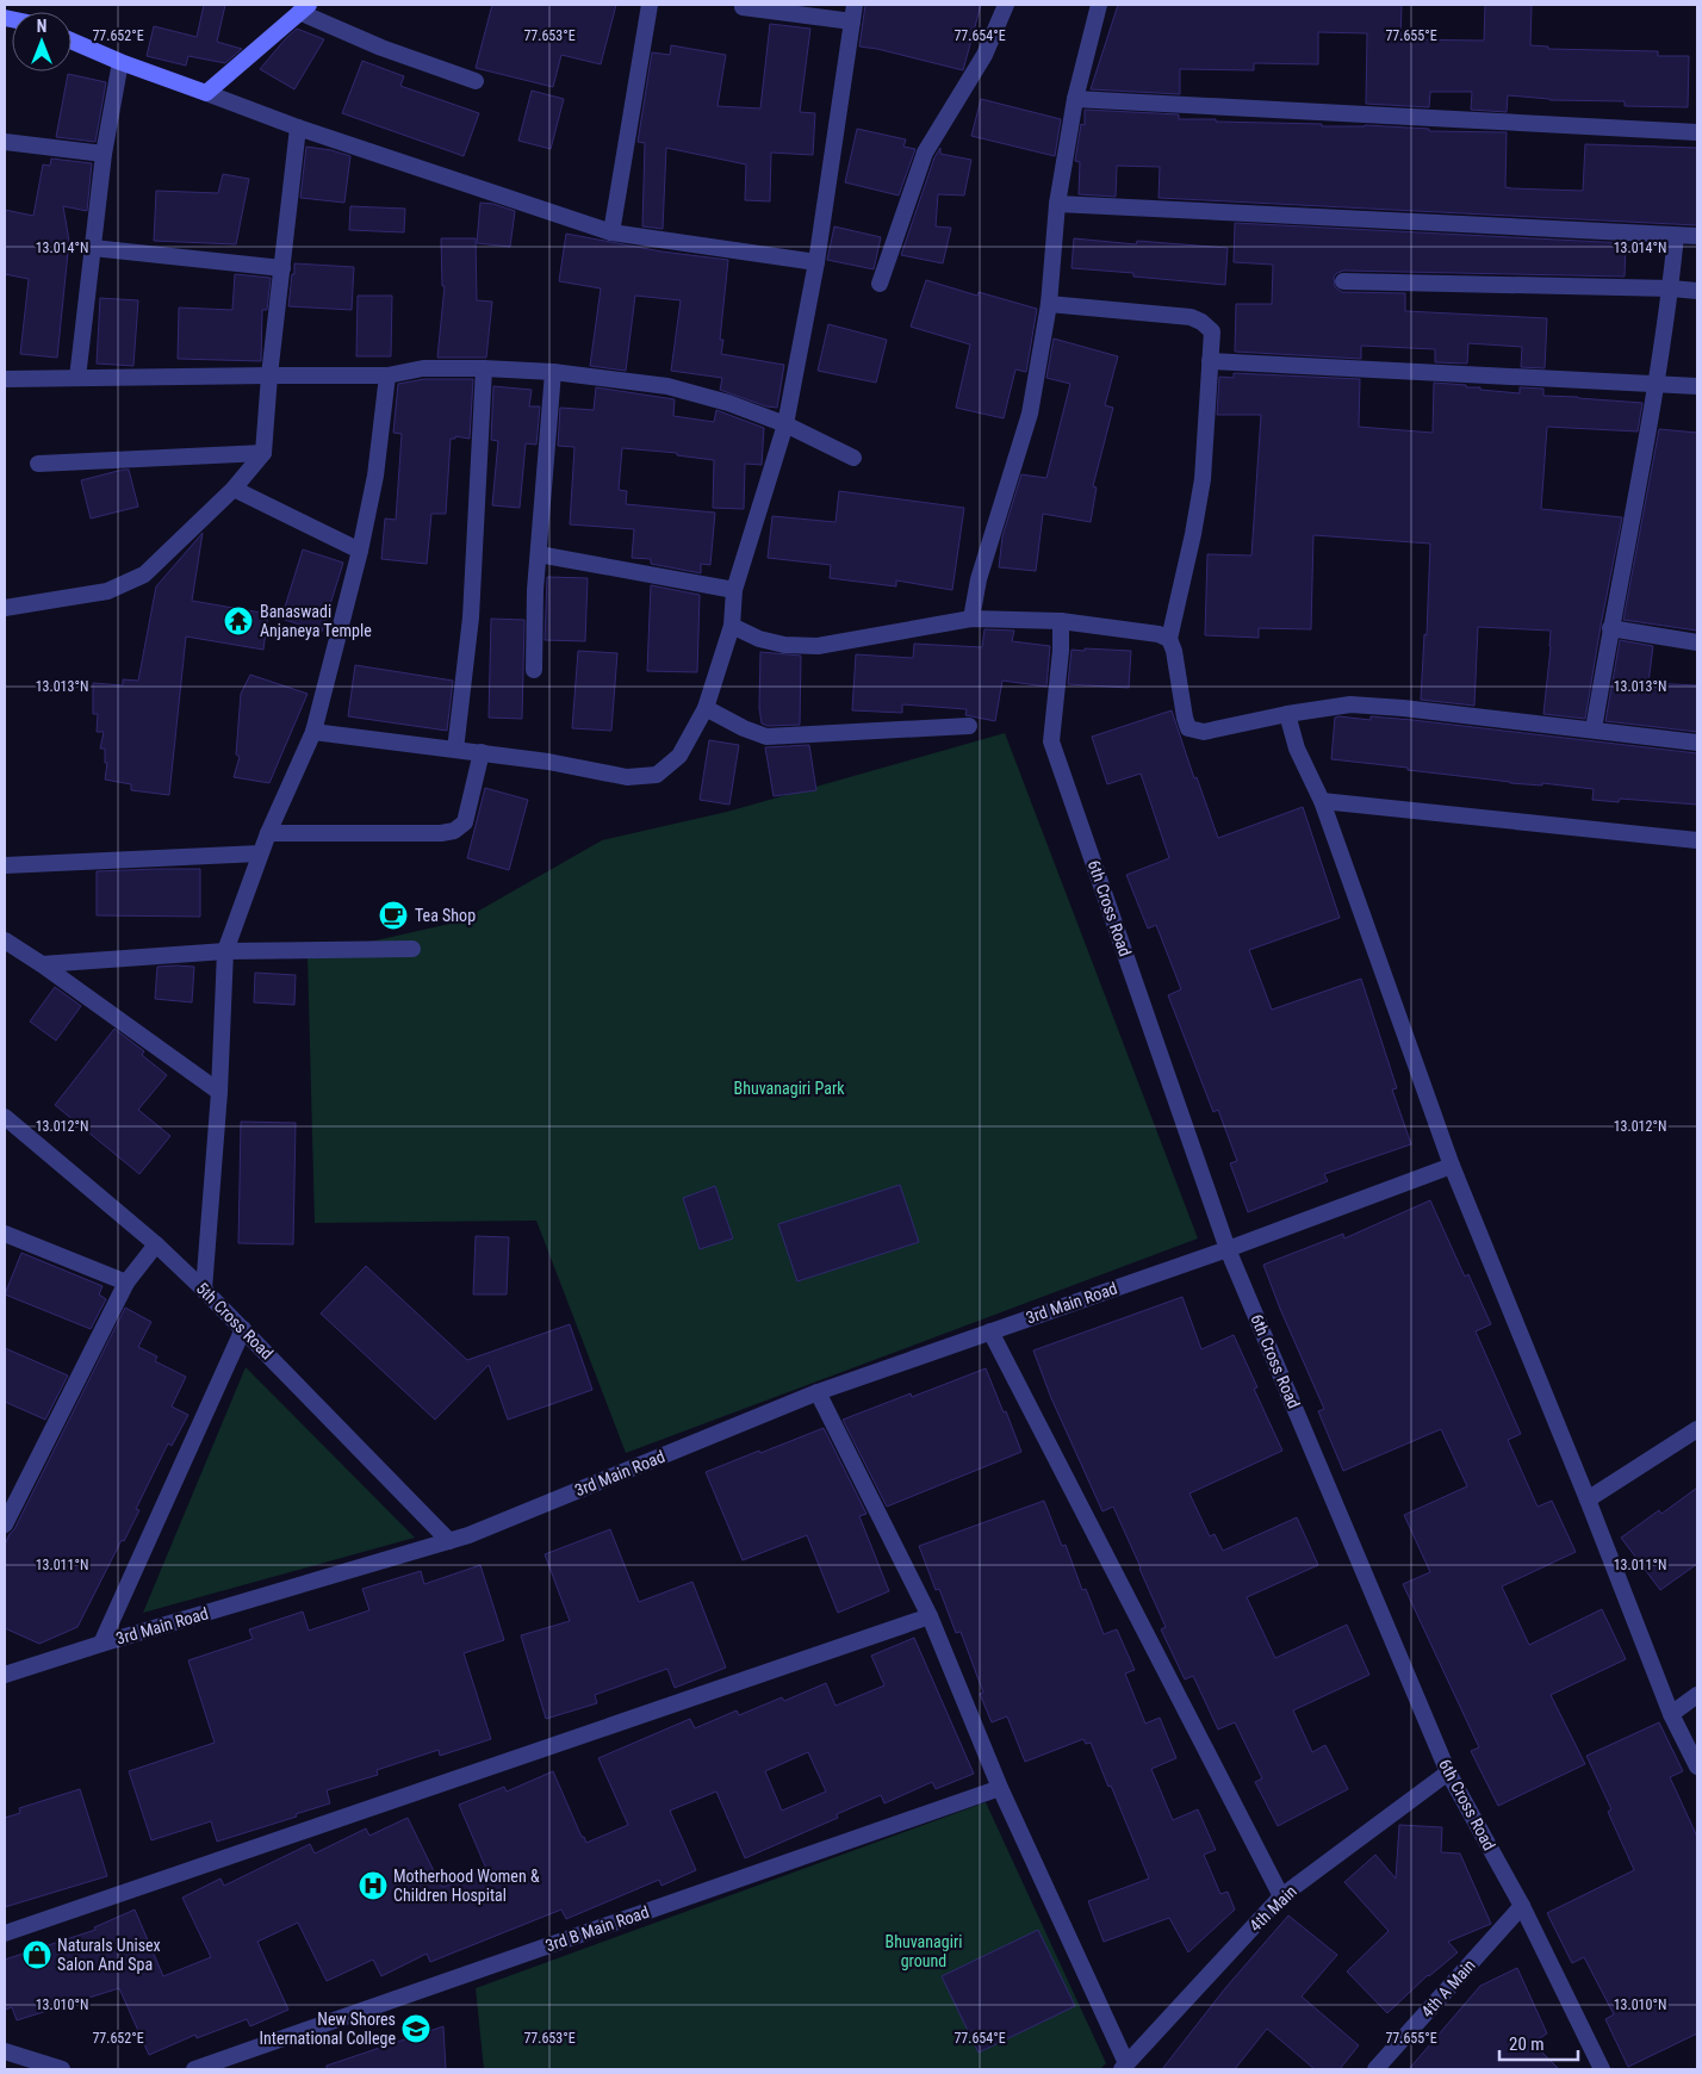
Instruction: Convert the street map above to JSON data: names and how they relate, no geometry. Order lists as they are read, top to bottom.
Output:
{
  "streets": {
    "street": [
      "6th Cross Road",
      "3rd Main Road",
      "5th Cross Road",
      "4th Main",
      "3rd B Main Road",
      "4th A Main"
    ]
  },
  "crossings": [
    ["6th Cross Road", "3rd Main Road"],
    ["6th Cross Road", "4th Main"],
    ["6th Cross Road", "4th A Main"],
    ["3rd Main Road", "5th Cross Road"]
  ],
  "parks": ["Bhuvanagiri Park", "Bhuvanagiri ground"],
  "places": {
    "temple": ["Banaswadi Anjaneya Temple"],
    "cafe": ["Tea Shop"],
    "hospital": ["Motherhood Women & Children Hospital"],
    "shop": ["Naturals Unisex Salon And Spa"],
    "school or university": ["New Shores International College"]
  },
  "scale_bar": "20 m",
  "north": "top",
  "coordinates": [
    "77.652°E",
    "77.653°E",
    "77.654°E",
    "77.655°E",
    "13.014°N",
    "13.013°N",
    "13.012°N",
    "13.011°N",
    "13.010°N"
  ]
}
